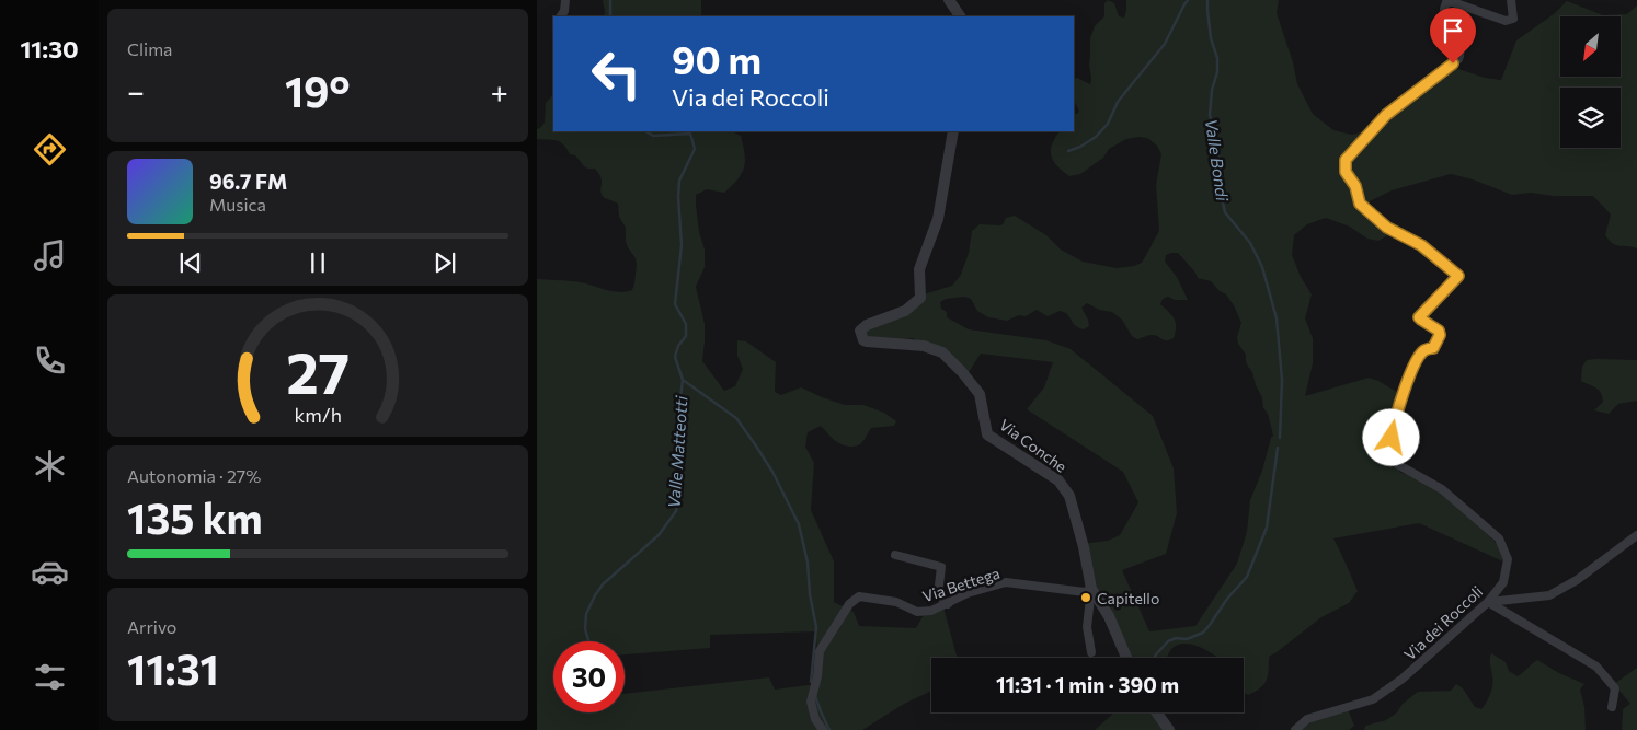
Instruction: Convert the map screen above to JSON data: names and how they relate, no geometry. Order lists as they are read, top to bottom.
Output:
{
  "streets": {
    "street": ["Via Conche", "Via Bettega", "Via dei Roccoli"]
  },
  "crossings": [
    ["Via Conche", "Via Bettega"]
  ],
  "water": ["Valle Bondi", "Valle Matteotti"],
  "places": ["Capitello"],
  "north": "bottom left",
  "page": {
    "tabs": "11:30",
    "tile": [
      "Clima",
      ["Autonomia · 27%", "135 km"],
      ["Arrivo", "11:31"]
    ],
    "turn": ["90 m", "Via dei Roccoli"],
    "heat": ["−", "19°", "+"],
    "song": ["96.7 FM", "Musica"],
    "limit": "30",
    "trip": "11:31 · 1 min · 390 m",
    "gauge": ["27", "km/h"]
  }
}
